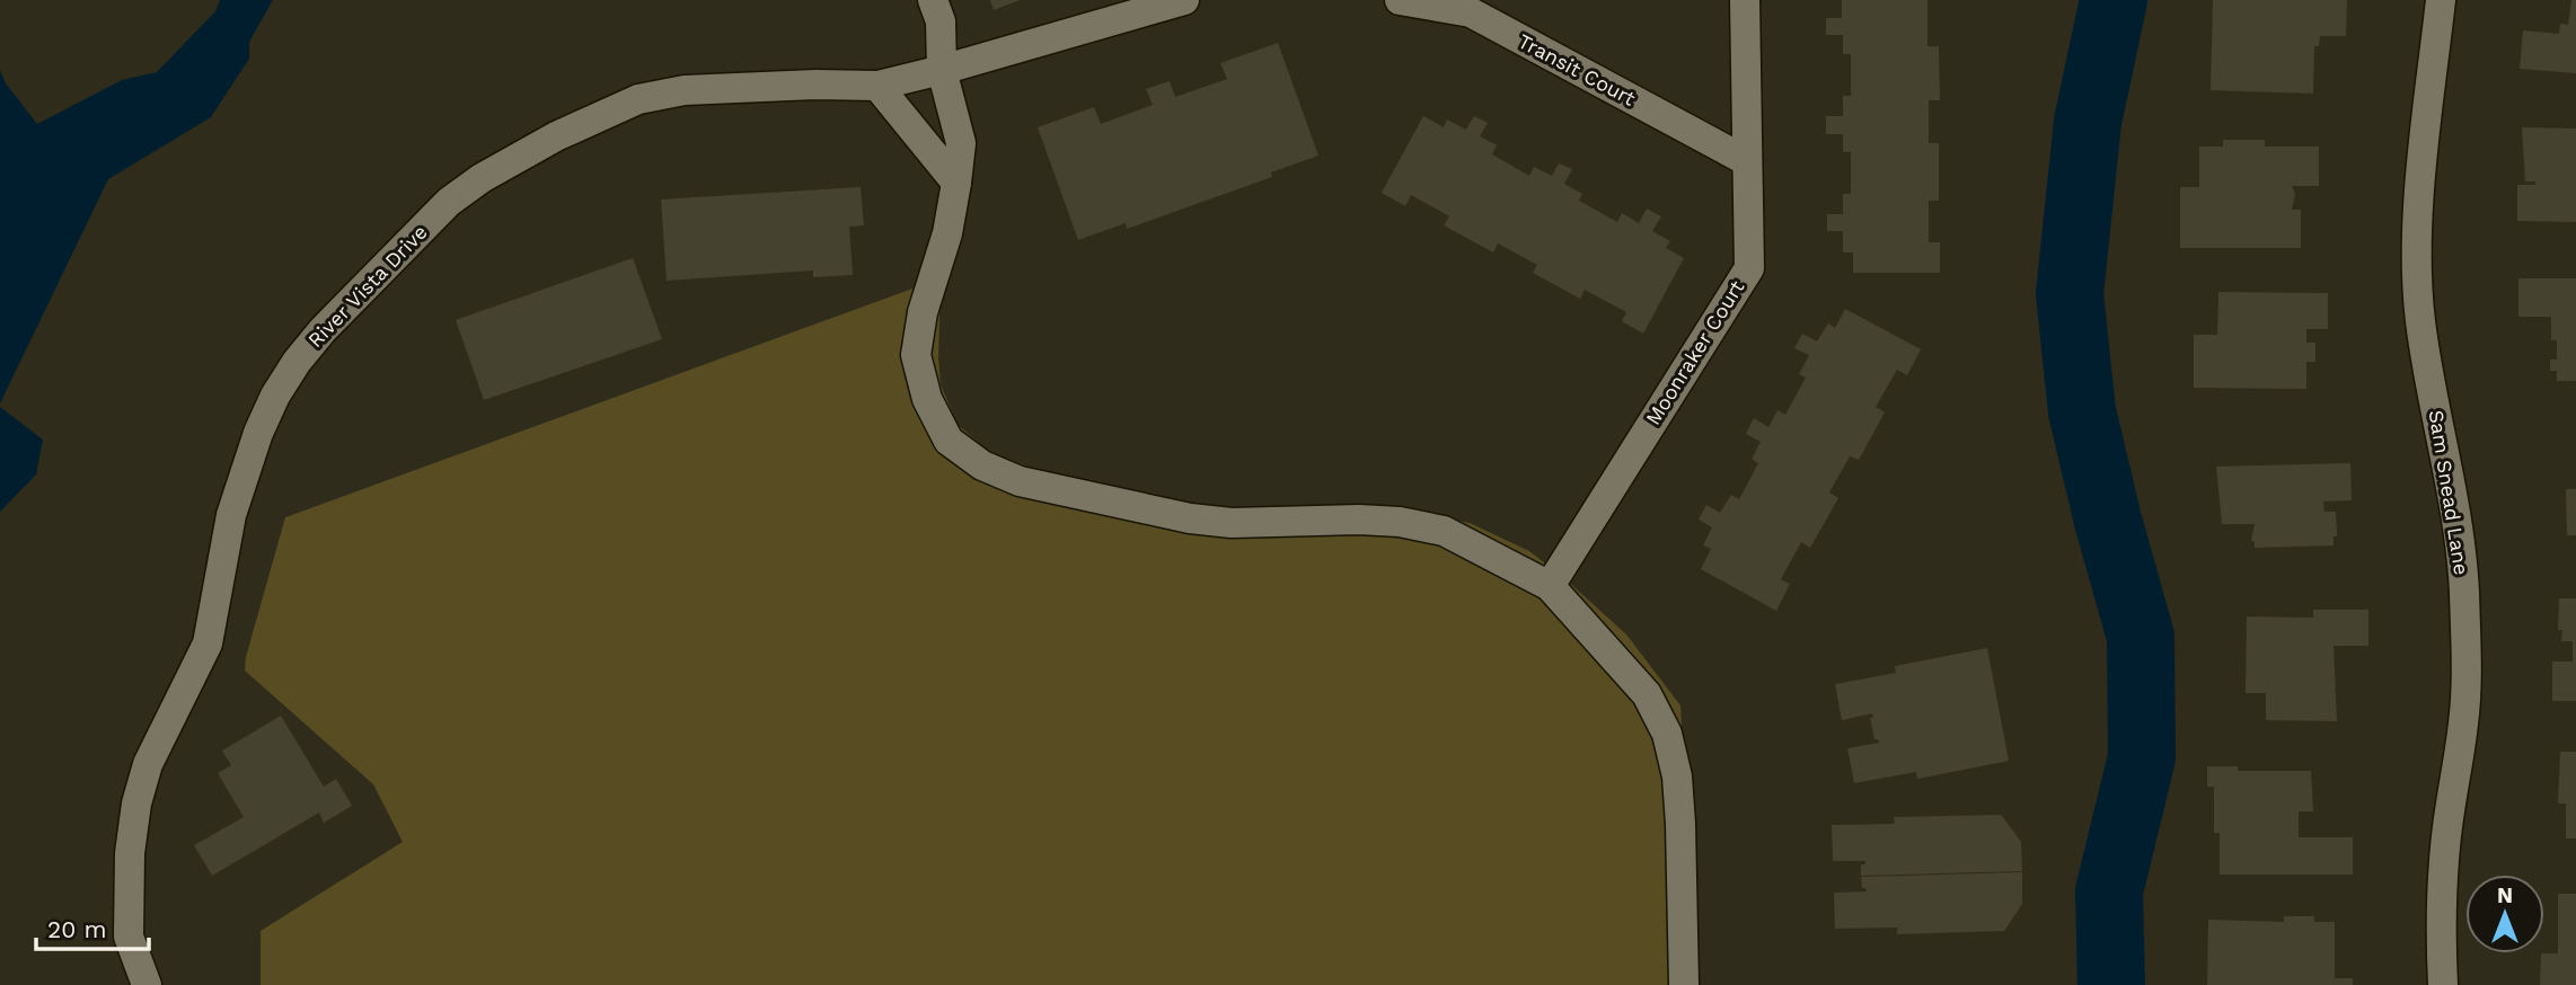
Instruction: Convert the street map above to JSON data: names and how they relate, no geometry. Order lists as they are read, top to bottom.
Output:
{
  "streets": {
    "street": [
      "Transit Court",
      "River Vista Drive",
      "Moonraker Court",
      "Sam Snead Lane"
    ]
  },
  "crossings": [
    ["Transit Court", "Moonraker Court"]
  ],
  "scale_bar": "20 m",
  "north": "top"
}
